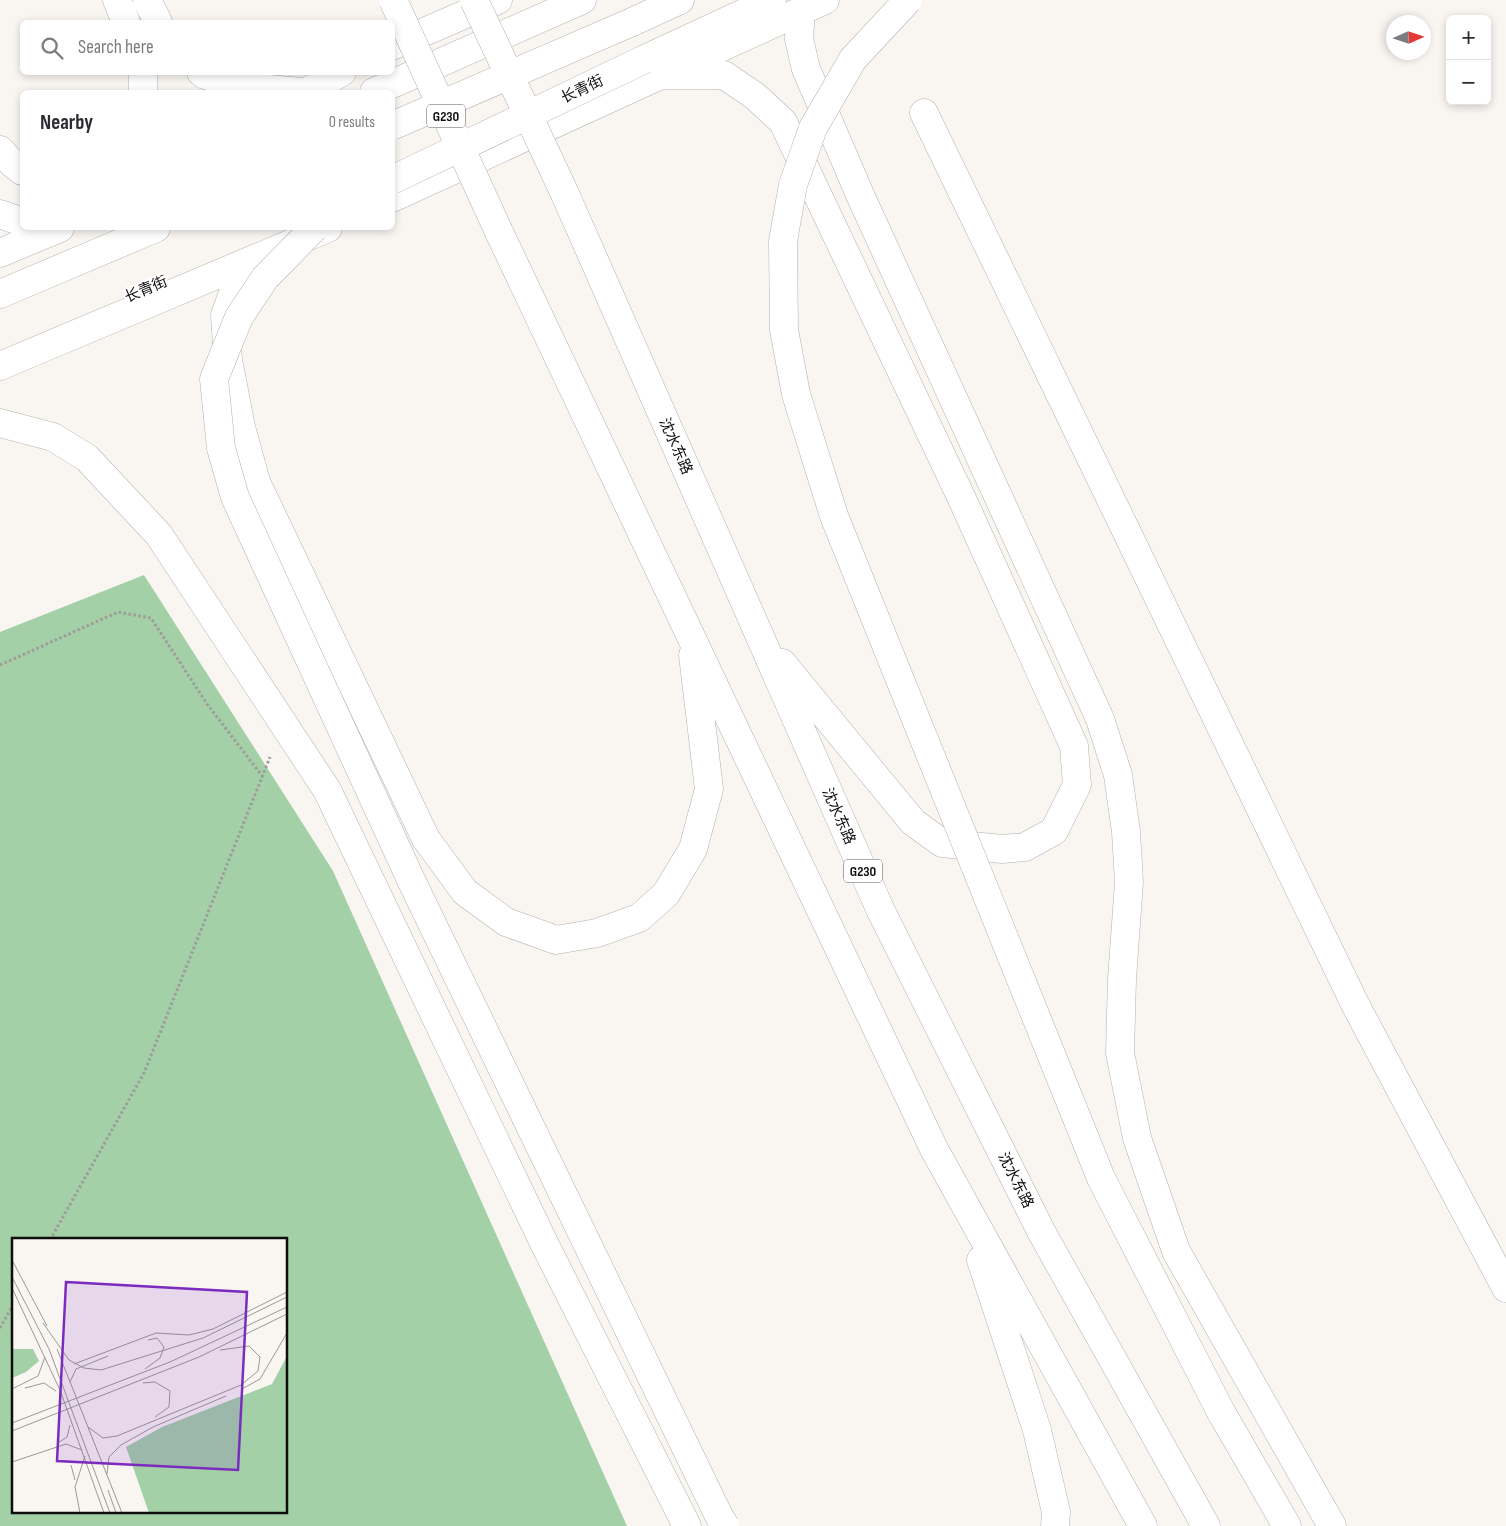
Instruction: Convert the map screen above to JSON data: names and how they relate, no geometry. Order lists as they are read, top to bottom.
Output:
{
  "streets": {
    "main road": ["长青街", "G230", "沈水东路"]
  },
  "north": "right",
  "page": {
    "map_buttons": ["+", "−"],
    "search": "Search here",
    "heading": ["Nearby", "0 results"]
  }
}
